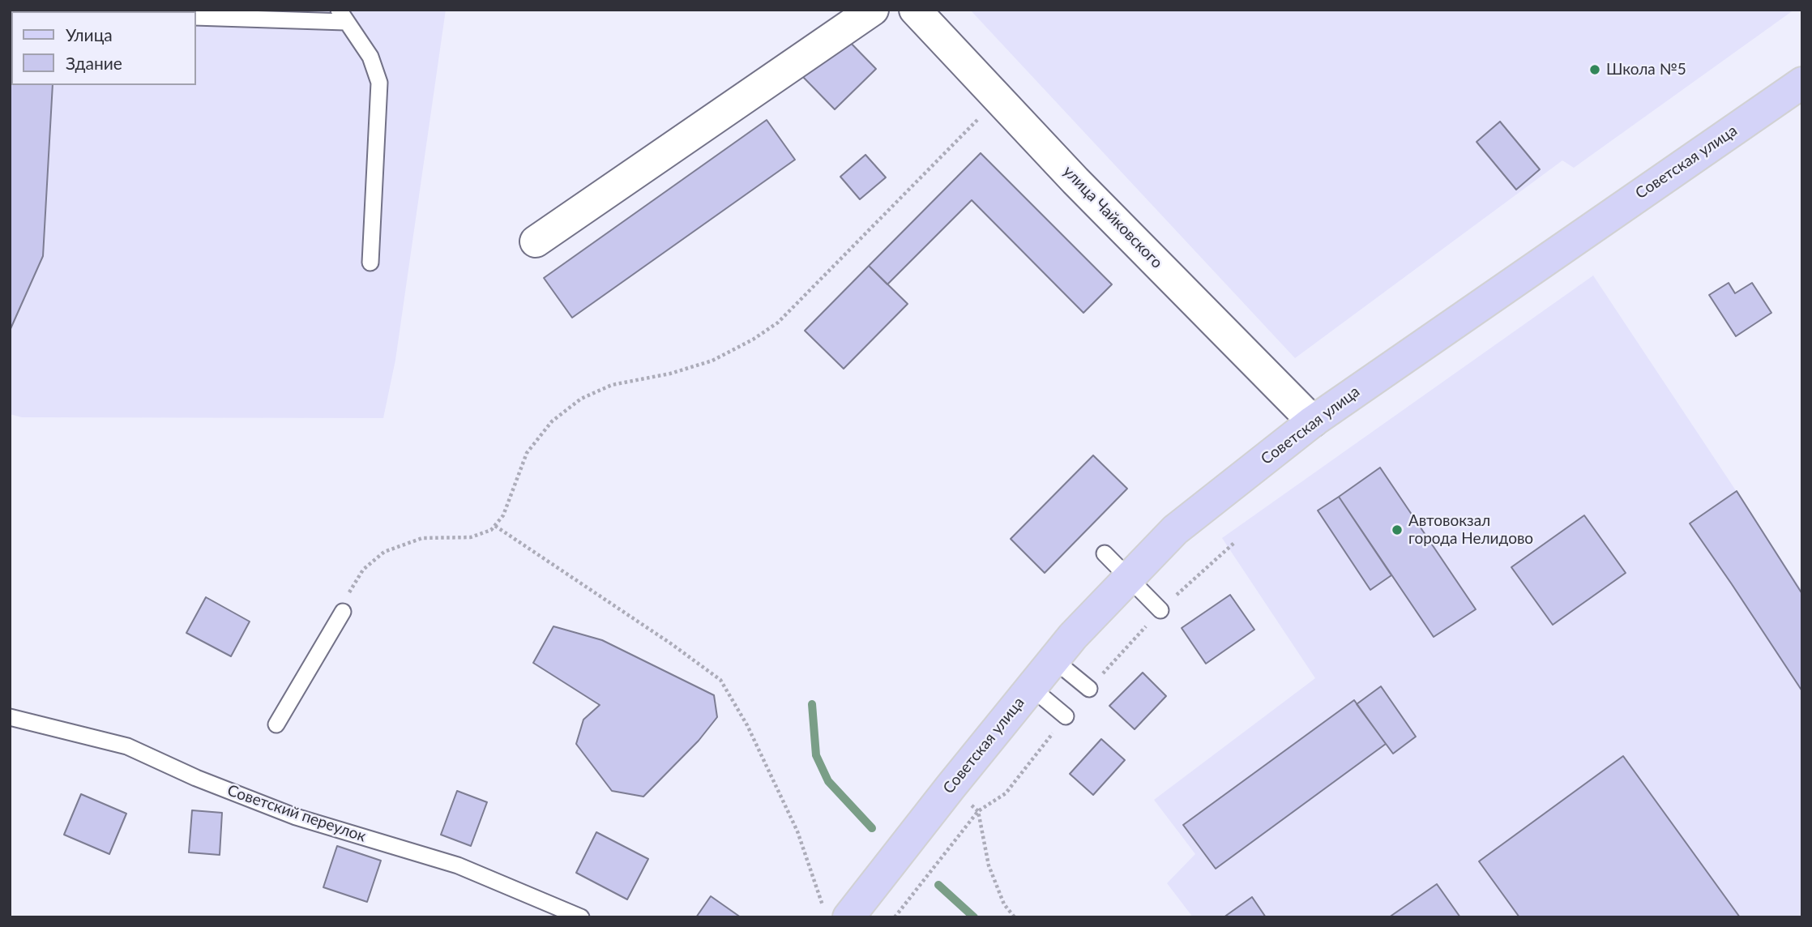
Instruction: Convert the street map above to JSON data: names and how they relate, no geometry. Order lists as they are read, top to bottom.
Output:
{
  "streets": {
    "main road": ["Советская улица"],
    "street": ["улица Чайковского"],
    "lane": ["Советский переулок"]
  },
  "crossings": [
    ["Советская улица", "улица Чайковского"]
  ],
  "places": ["Школа №5", "Автовокзал города Нелидово"],
  "legend": ["Улица", "Здание"]
}
